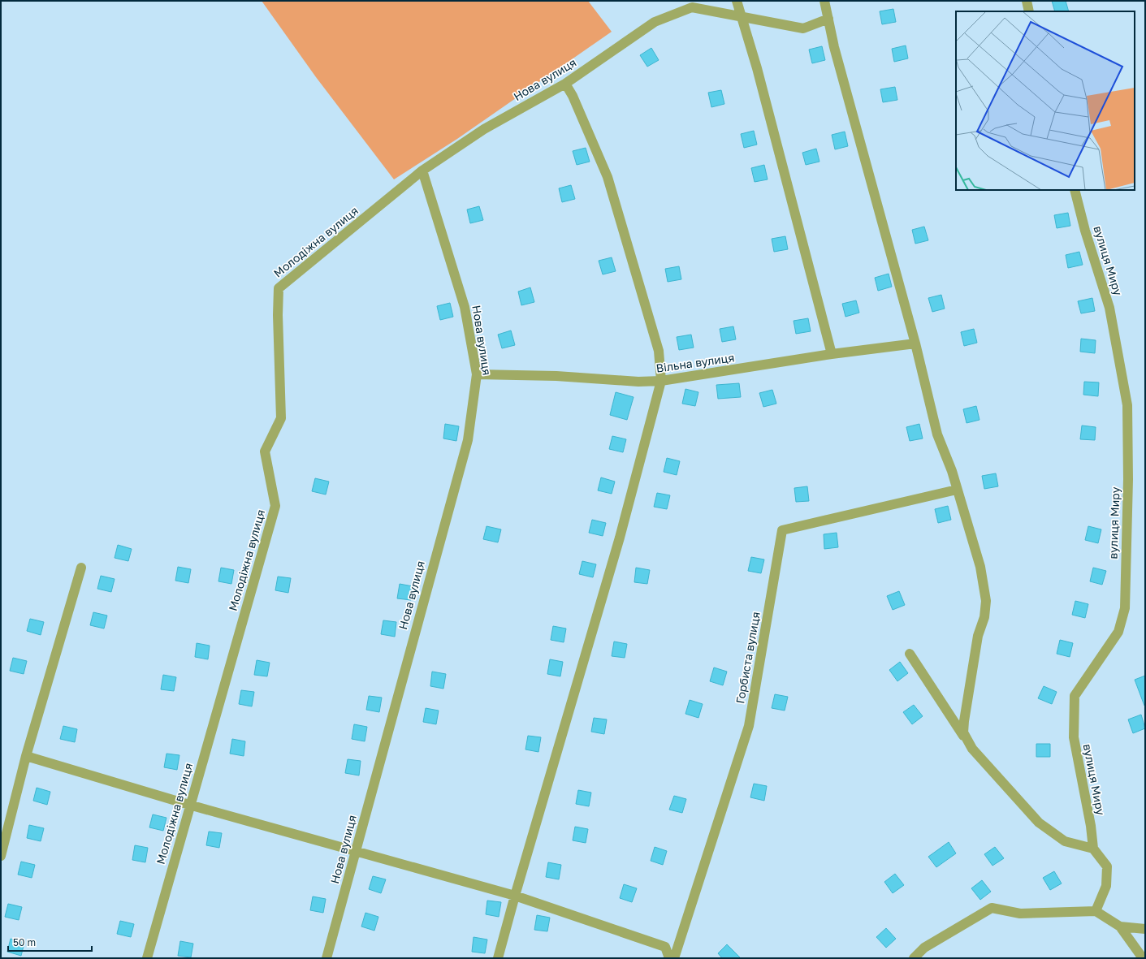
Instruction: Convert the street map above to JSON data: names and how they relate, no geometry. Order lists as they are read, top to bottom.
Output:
{
  "streets": {
    "street": [
      "Нова вулиця",
      "Молодіжна вулиця",
      "вулиця Миру",
      "Вільна вулиця",
      "Горбиста вулиця"
    ]
  },
  "crossings": [
    ["Нова вулиця", "Молодіжна вулиця"],
    ["Нова вулиця", "Вільна вулиця"]
  ],
  "scale_bar": "50 m"
}
